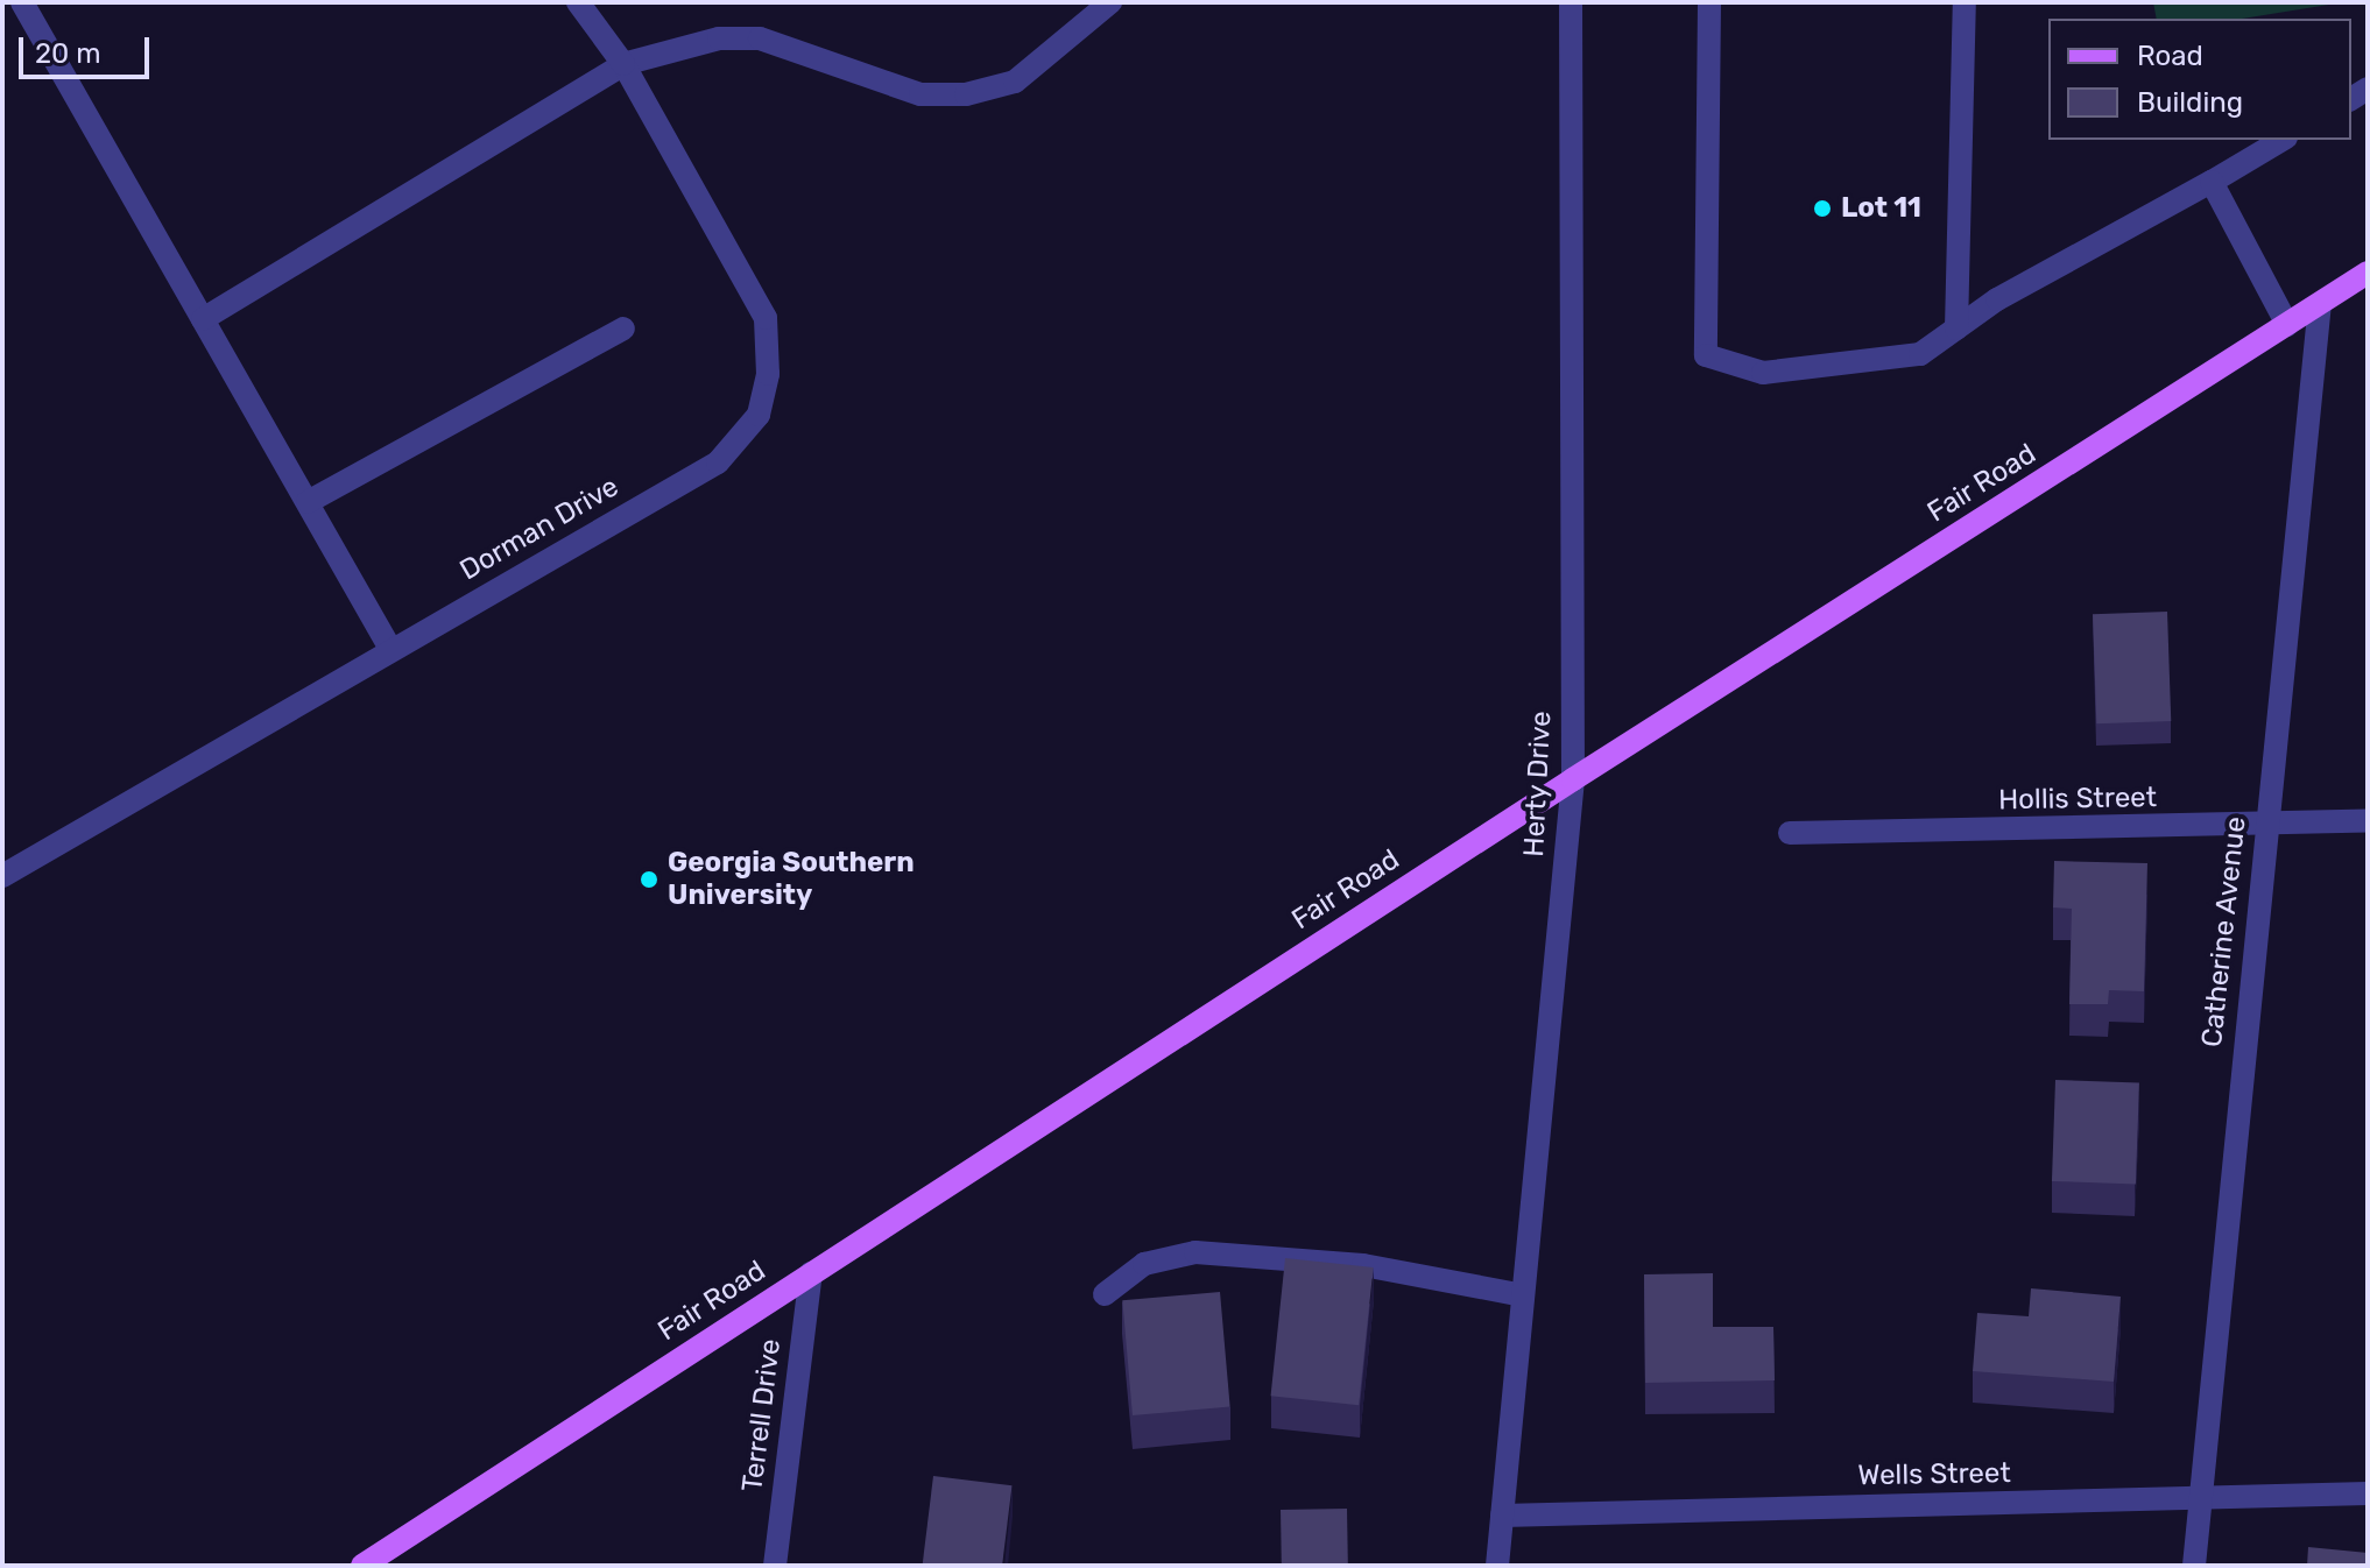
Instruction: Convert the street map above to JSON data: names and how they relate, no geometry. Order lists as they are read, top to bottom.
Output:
{
  "streets": {
    "main road": ["Fair Road"],
    "street": [
      "Dorman Drive",
      "Herty Drive",
      "Hollis Street",
      "Catherine Avenue",
      "Terrell Drive",
      "Wells Street"
    ]
  },
  "crossings": [
    ["Fair Road", "Herty Drive"],
    ["Fair Road", "Catherine Avenue"],
    ["Fair Road", "Terrell Drive"],
    ["Herty Drive", "Wells Street"],
    ["Hollis Street", "Catherine Avenue"],
    ["Catherine Avenue", "Wells Street"]
  ],
  "places": ["Lot 11", "Georgia Southern University"],
  "legend": ["Road", "Building"],
  "scale_bar": "20 m"
}
